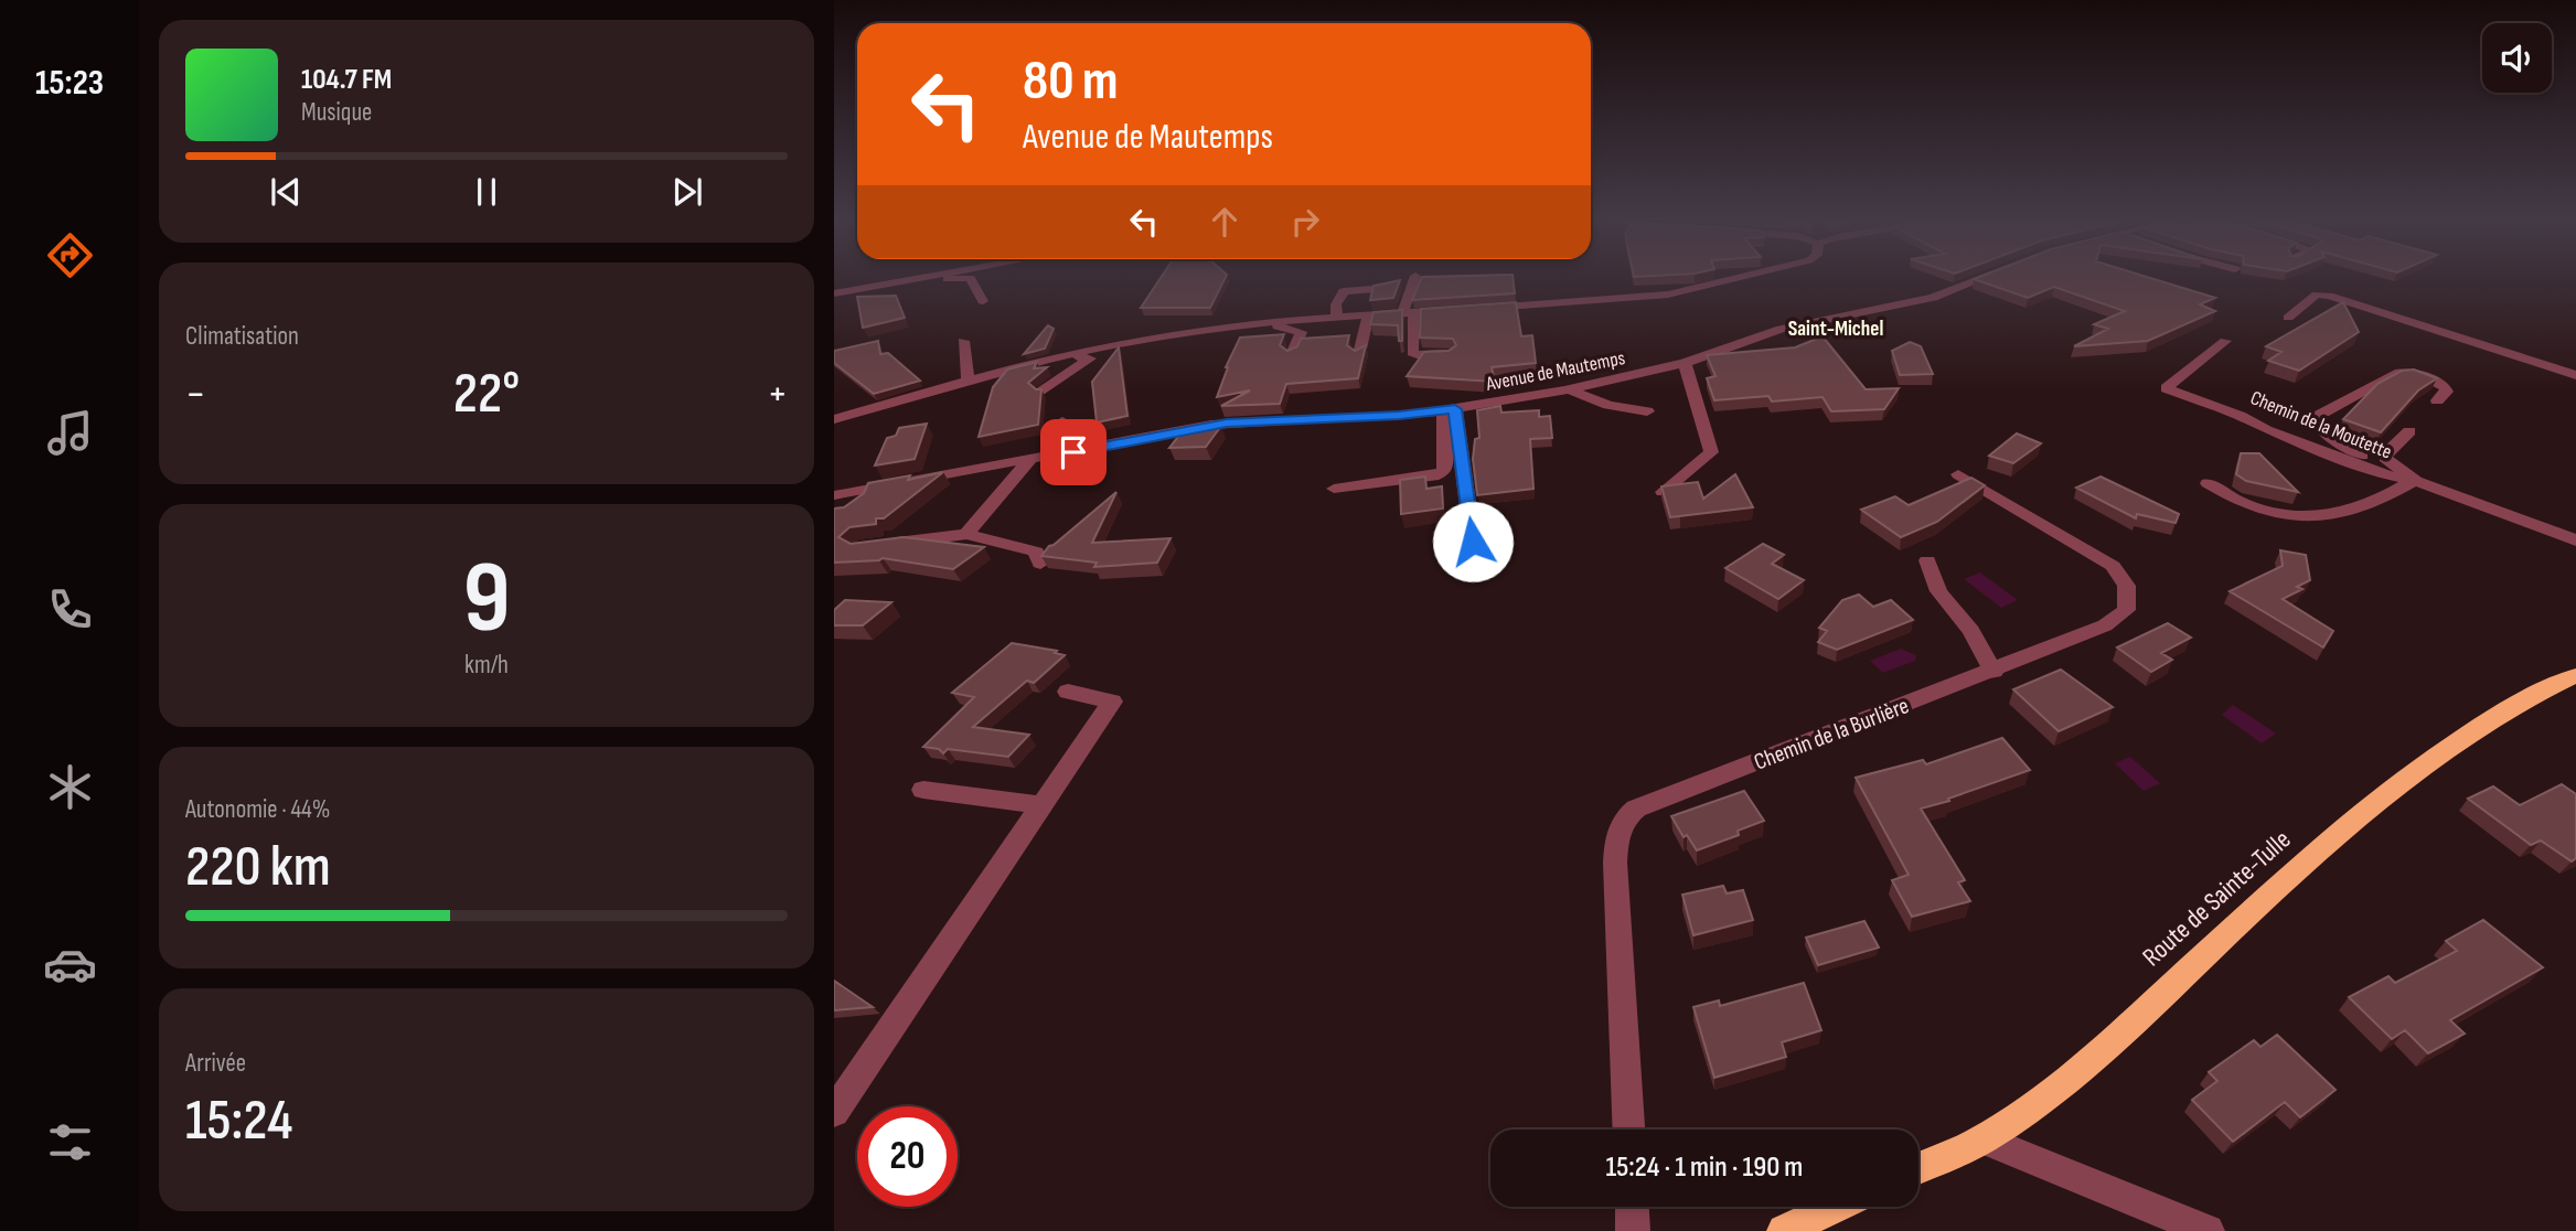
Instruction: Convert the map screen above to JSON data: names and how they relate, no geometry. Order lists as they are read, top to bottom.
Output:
{
  "streets": {
    "main road": ["Route de Sainte-Tulle"],
    "street": ["Avenue de Mautemps", "Chemin de la Moutette", "Chemin de la Burlière"]
  },
  "districts": ["Saint-Michel"],
  "page": {
    "tabs": "15:23",
    "turn": ["80 m", "Avenue de Mautemps"],
    "song": ["104.7 FM", "Musique"],
    "tile": [
      "Climatisation",
      ["9", "km/h"],
      ["Autonomie · 44%", "220 km"],
      ["Arrivée", "15:24"]
    ],
    "heat": ["−", "22°", "+"],
    "limit": "20",
    "trip": "15:24 · 1 min · 190 m"
  }
}
